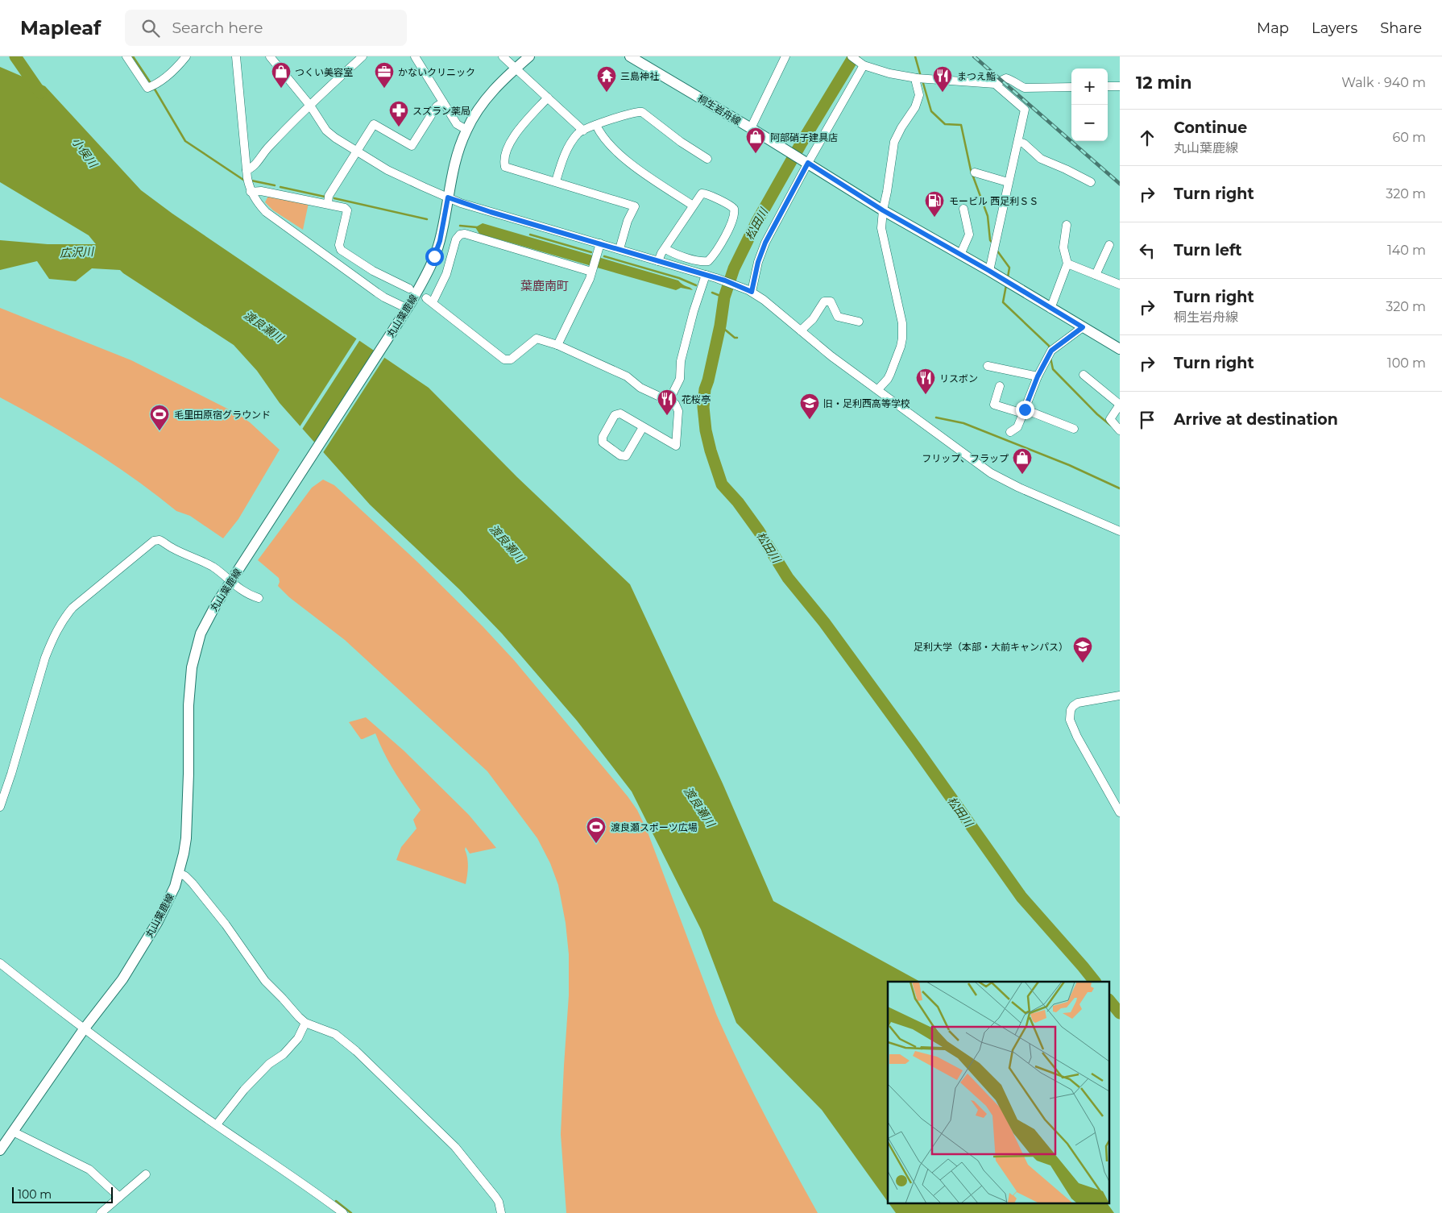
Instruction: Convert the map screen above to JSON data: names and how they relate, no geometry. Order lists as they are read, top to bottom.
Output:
{
  "streets": {
    "main road": ["桐生岩舟線", "丸山葉鹿線"]
  },
  "districts": ["葉鹿南町"],
  "water": [
    "小俣川",
    "松田川",
    "広沢川",
    "渡良瀬川"
  ],
  "places": {
    "shop": ["つくい美容室", "阿部硝子建具店", "フリップ、フラップ"],
    "office": ["かないクリニック"],
    "temple": ["三島神社"],
    "restaurant": ["まつえ鮨", "リスボン", "花桜亭"],
    "pharmacy": ["スズラン薬局"],
    "fuel station": ["モービル 西足利ＳＳ"],
    "school or university": ["旧・足利西高等学校", "足利大学（本部・大前キャンパス）"],
    "sports": ["毛里田原宿グラウンド", "渡良瀬スポーツ広場"]
  },
  "scale_bar": "100 m",
  "page": {
    "header": "Mapleaf",
    "search": "Search here",
    "nav": ["Map", "Layers", "Share"],
    "heading": ["12 min", "Walk · 940 m"],
    "map_buttons": ["+", "−"],
    "list": [
      ["Continue", "丸山葉鹿線", "60 m"],
      ["Turn right", "320 m"],
      ["Turn left", "140 m"],
      ["Turn right", "桐生岩舟線", "320 m"],
      ["Turn right", "100 m"],
      "Arrive at destination"
    ],
    "scale": "100 m"
  }
}
